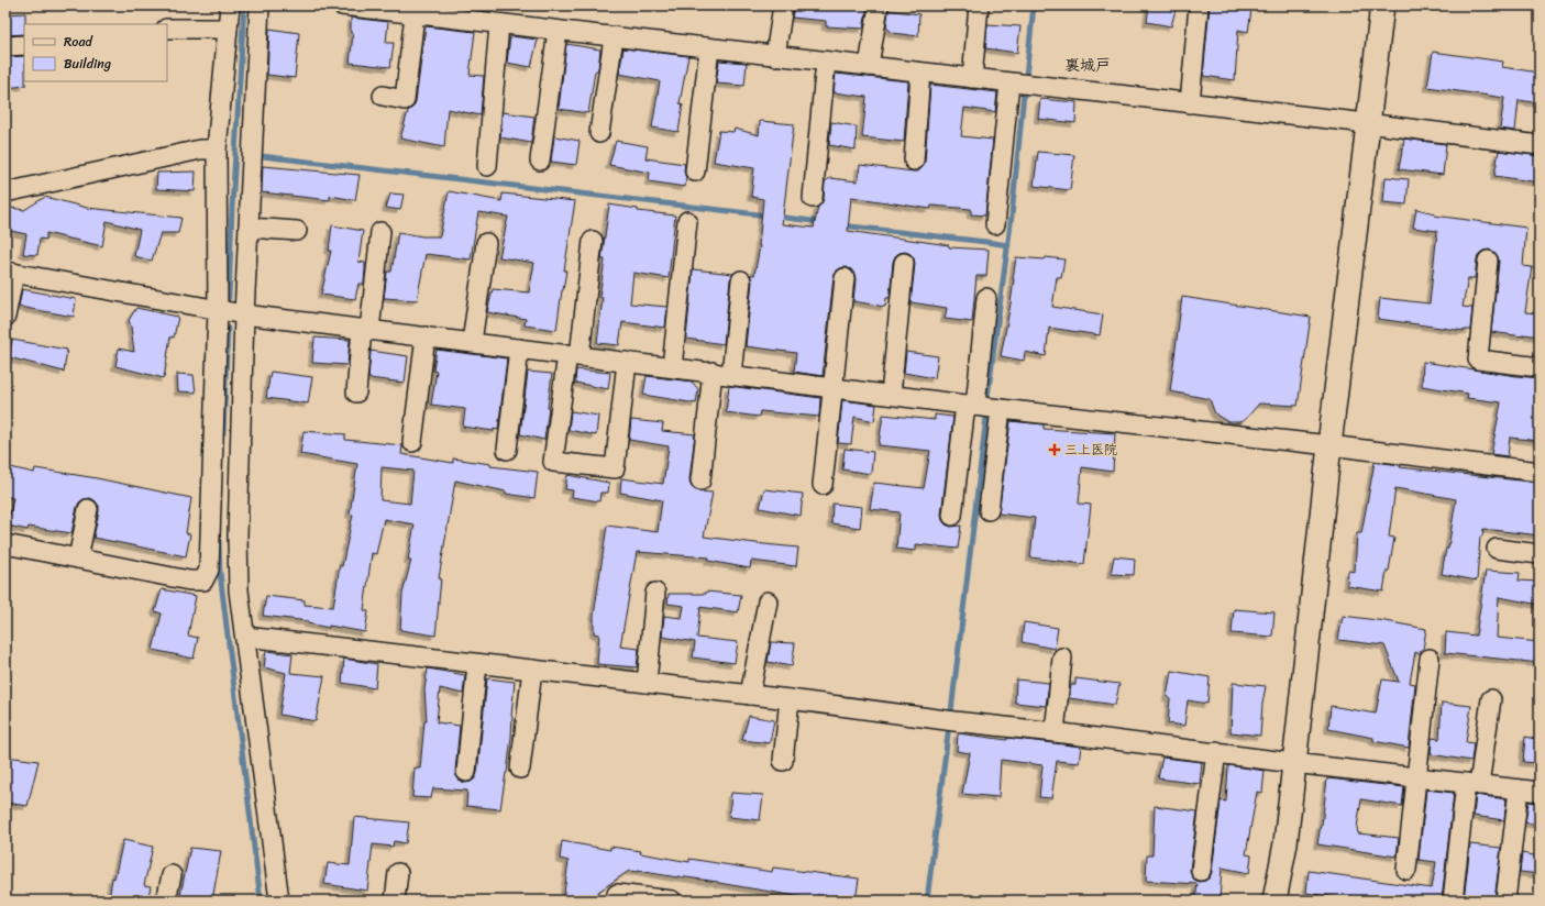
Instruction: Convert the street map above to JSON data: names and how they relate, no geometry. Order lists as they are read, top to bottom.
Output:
{
  "districts": ["裏城戸"],
  "places": {
    "health": ["三上医院"]
  },
  "legend": ["Road", "Building"]
}
